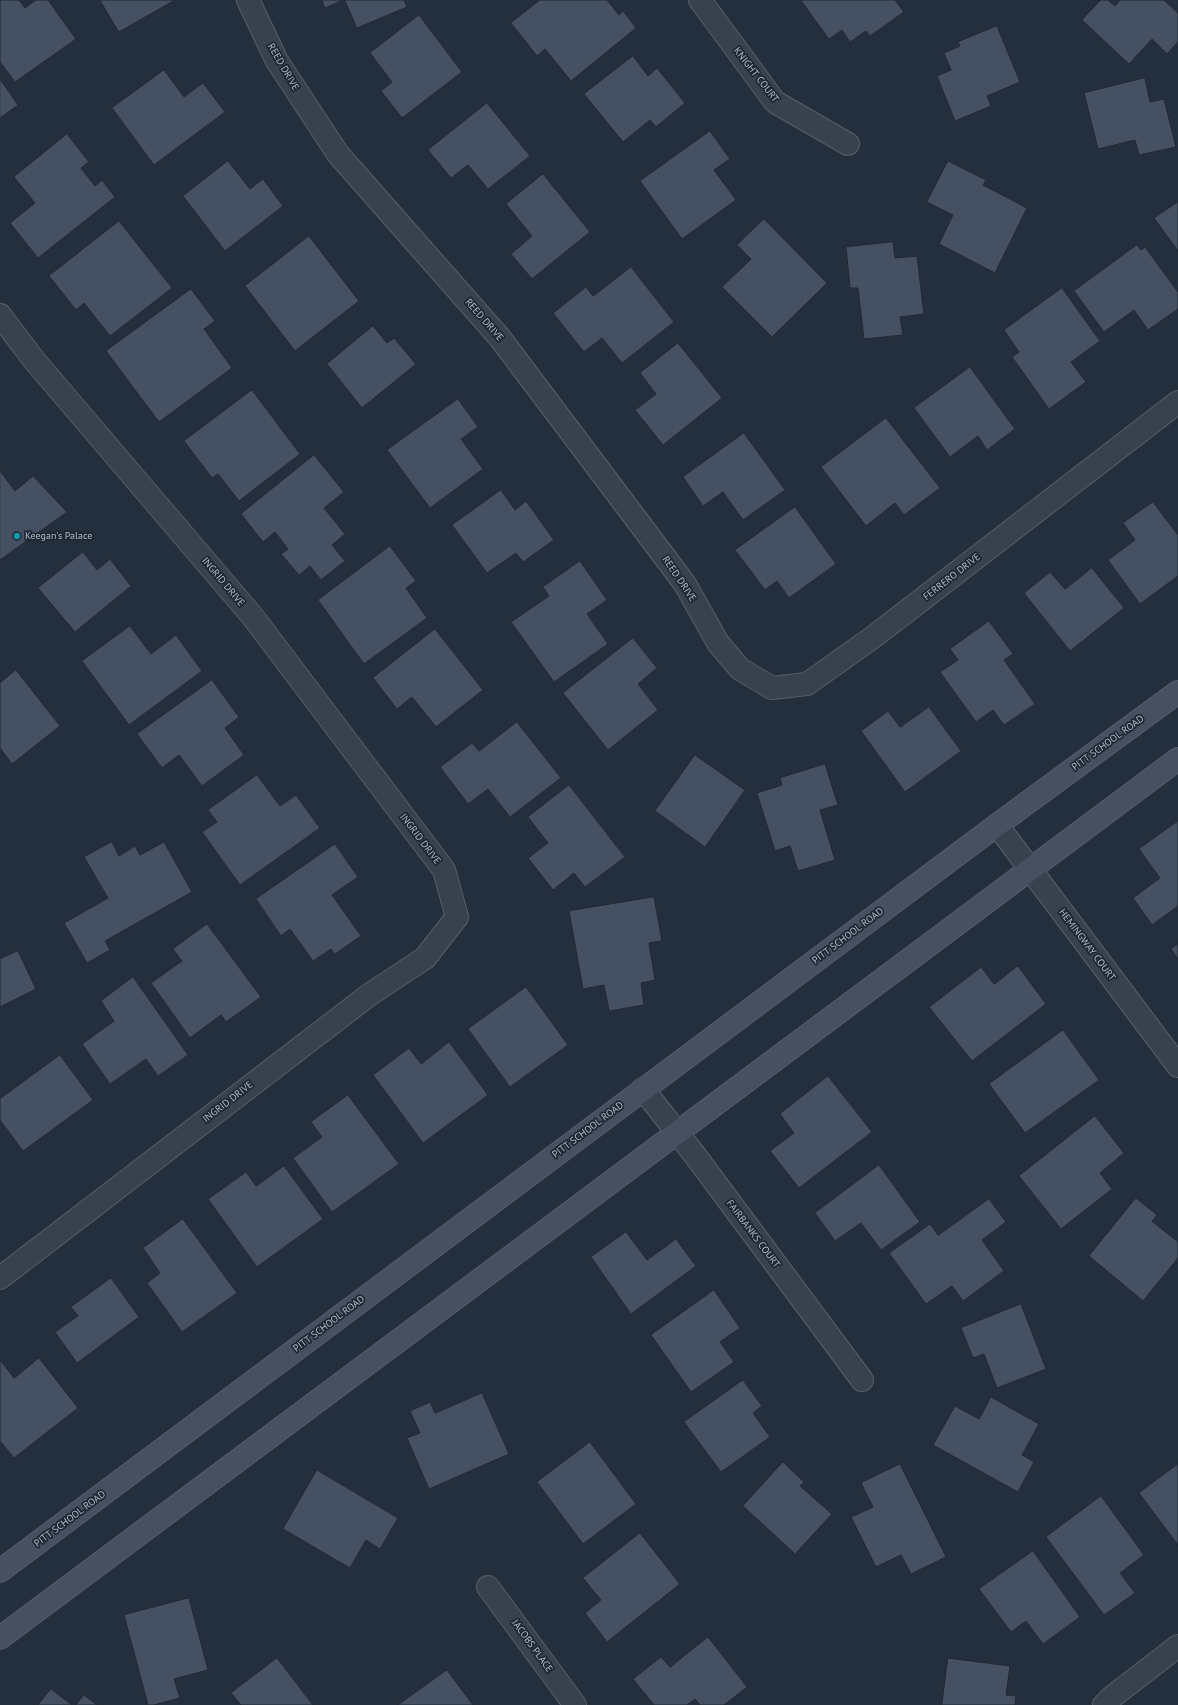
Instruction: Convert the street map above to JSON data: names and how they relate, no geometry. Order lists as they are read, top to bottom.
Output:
{
  "streets": {
    "main road": ["PITT SCHOOL ROAD"],
    "street": [
      "REED DRIVE",
      "KNIGHT COURT",
      "FERRERO DRIVE",
      "INGRID DRIVE",
      "HEMINGWAY COURT",
      "FAIRBANKS COURT",
      "JACOBS PLACE"
    ]
  },
  "crossings": [
    ["REED DRIVE", "FERRERO DRIVE"],
    ["PITT SCHOOL ROAD", "HEMINGWAY COURT"],
    ["PITT SCHOOL ROAD", "FAIRBANKS COURT"]
  ],
  "places": ["Keegan's Palace"]
}
